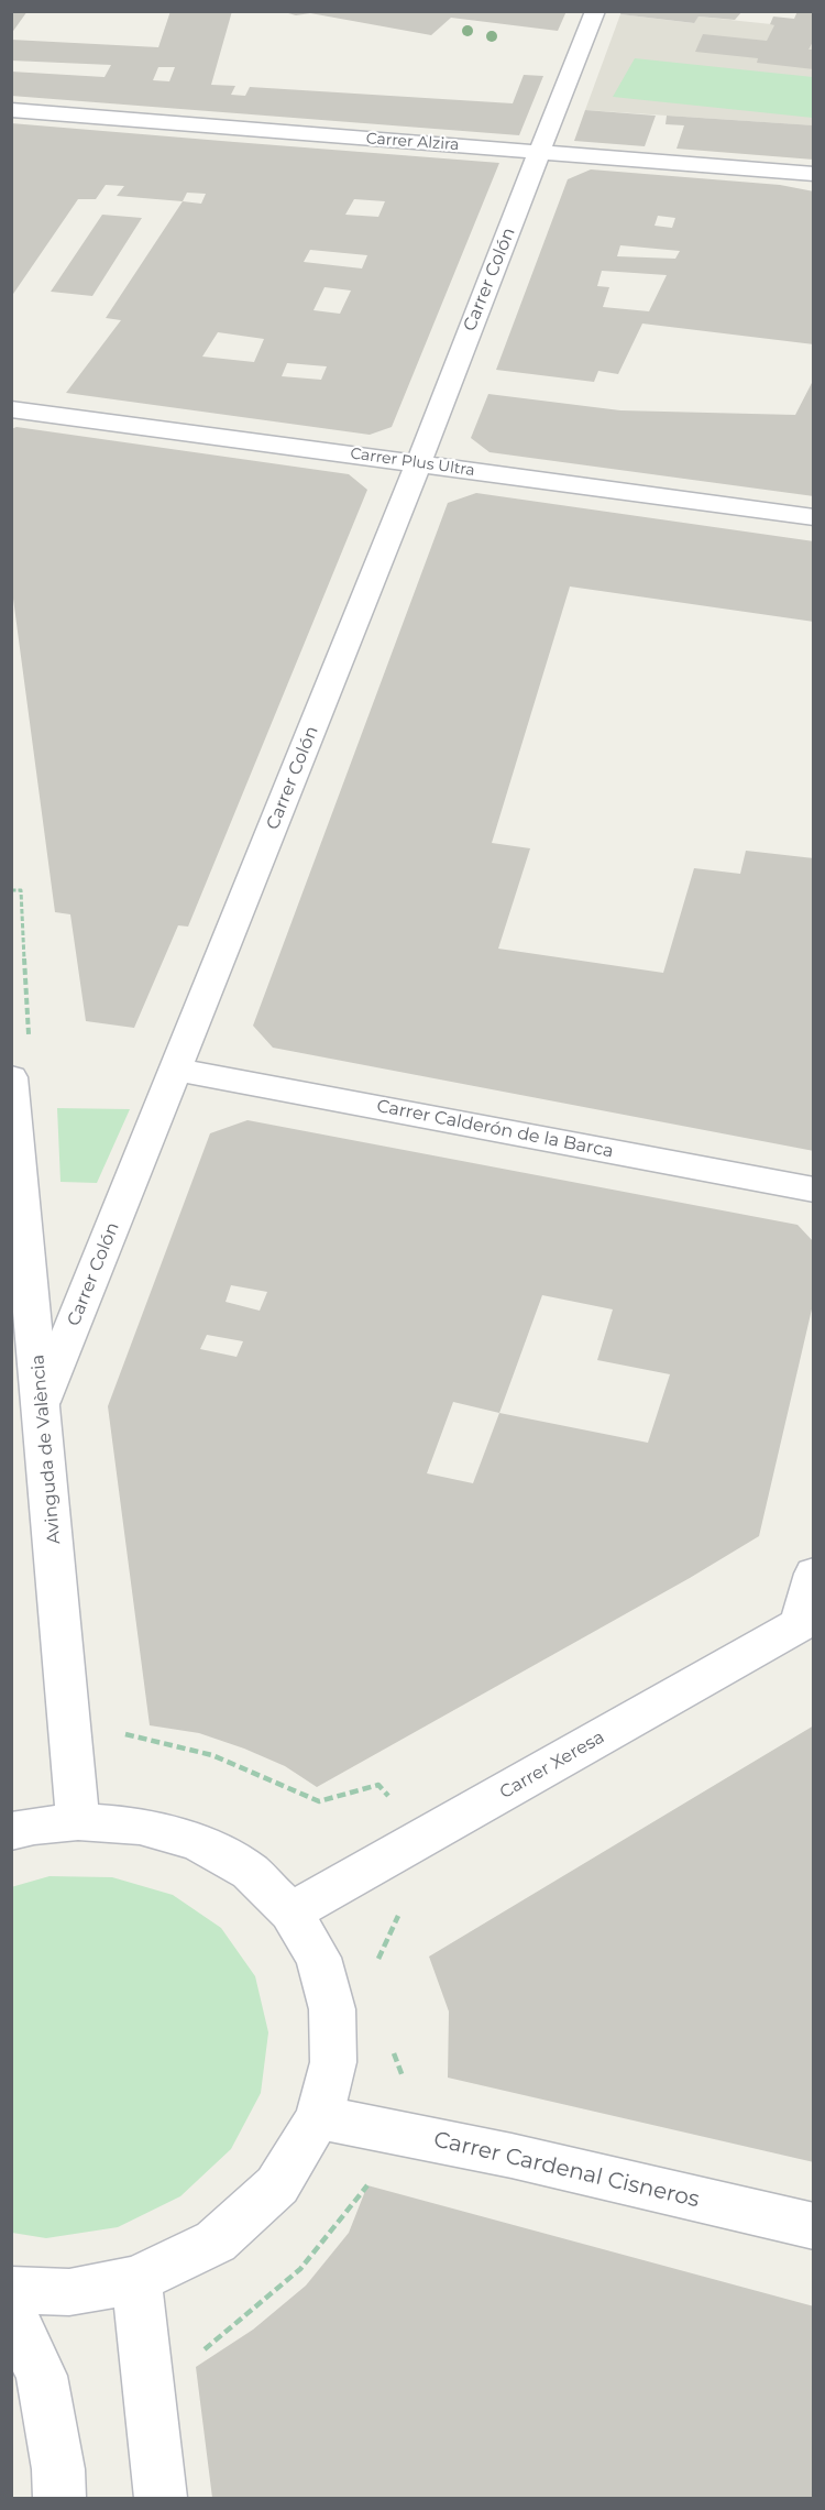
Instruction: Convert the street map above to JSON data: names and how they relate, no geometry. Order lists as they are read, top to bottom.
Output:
{
  "streets": {
    "street": [
      "Carrer Alzira",
      "Carrer Colón",
      "Carrer Plus Ultra",
      "Carrer Calderón de la Barca",
      "Avinguda de València",
      "Carrer Xeresa",
      "Carrer Cardenal Cisneros"
    ]
  },
  "crossings": [
    ["Carrer Alzira", "Carrer Colón"],
    ["Carrer Colón", "Carrer Plus Ultra"],
    ["Carrer Colón", "Carrer Calderón de la Barca"],
    ["Carrer Colón", "Avinguda de València"]
  ]
}
